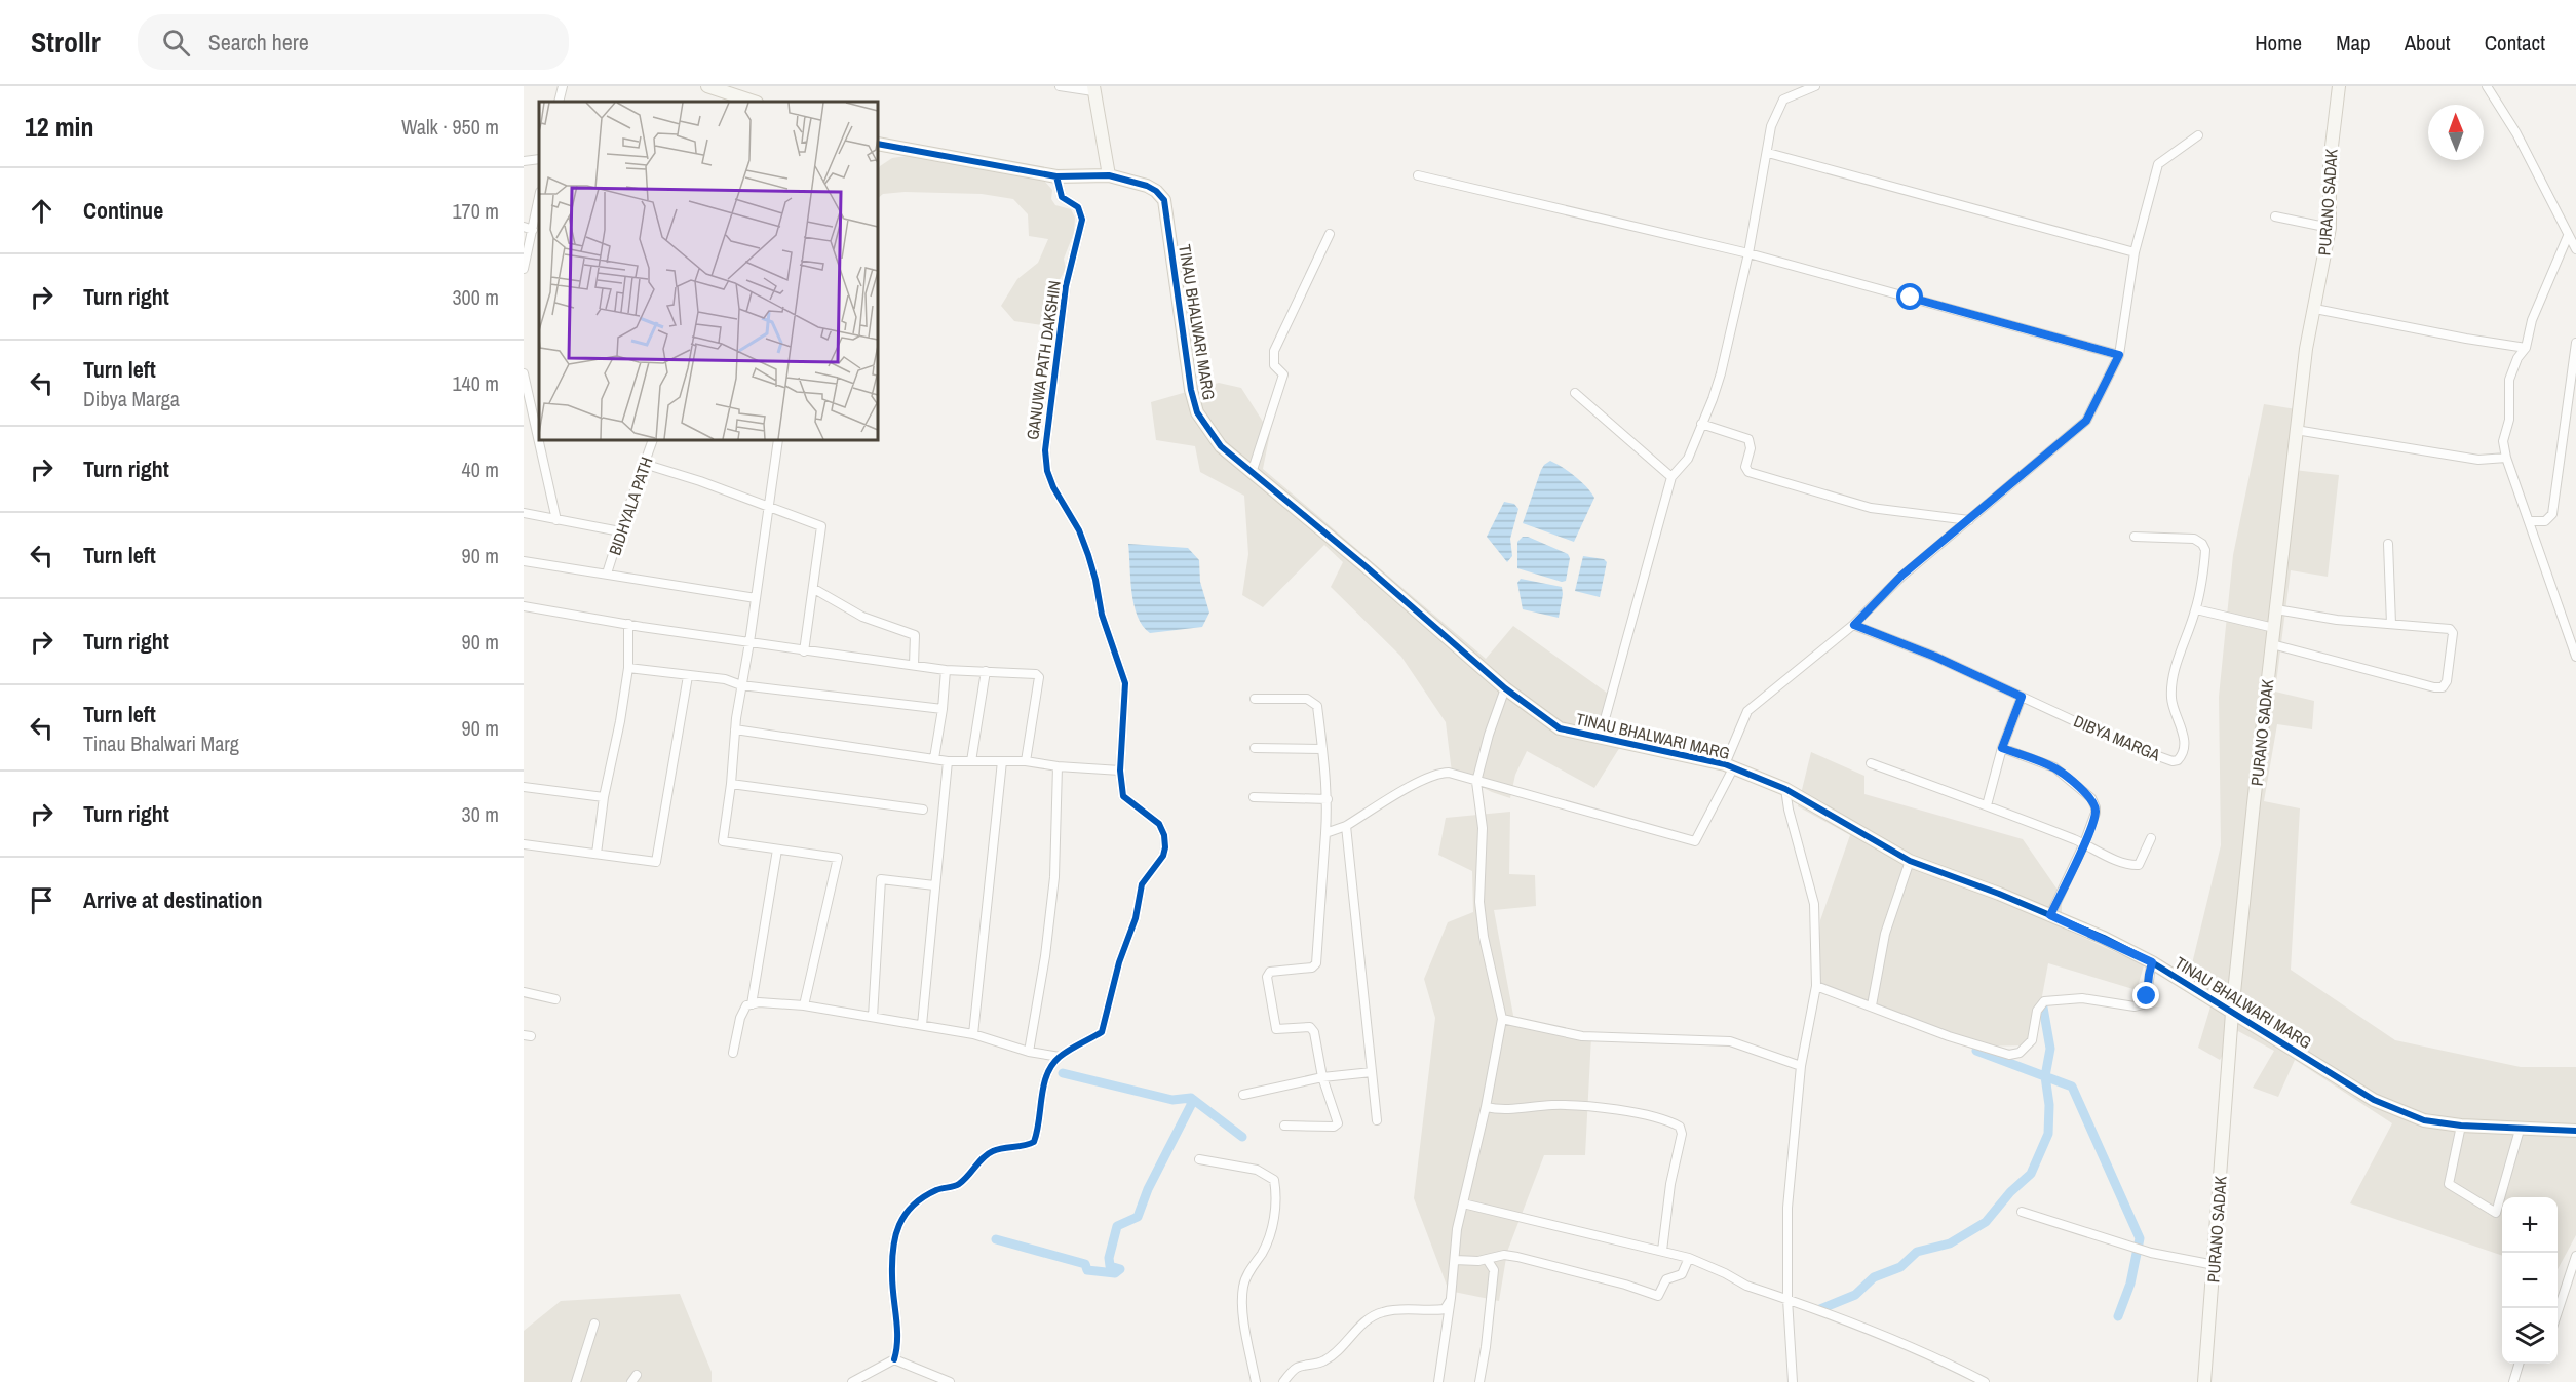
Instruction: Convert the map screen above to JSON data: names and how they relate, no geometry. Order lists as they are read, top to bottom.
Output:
{
  "streets": {
    "street": [
      "PURANO SADAK",
      "TINAU BHALWARI MARG",
      "GANUWA PATH DAKSHIN",
      "BIDHYALA PATH",
      "DIBYA MARGA"
    ]
  },
  "crossings": [
    ["PURANO SADAK", "TINAU BHALWARI MARG"],
    ["TINAU BHALWARI MARG", "GANUWA PATH DAKSHIN"]
  ],
  "north": "top",
  "page": {
    "header": "Strollr",
    "search": "Search here",
    "nav": [
      "Home",
      "Map",
      "About",
      "Contact"
    ],
    "heading": ["12 min", "Walk · 950 m"],
    "list": [
      ["Continue", "170 m"],
      ["Turn right", "300 m"],
      ["Turn left", "Dibya Marga", "140 m"],
      ["Turn right", "40 m"],
      ["Turn left", "90 m"],
      ["Turn right", "90 m"],
      ["Turn left", "Tinau Bhalwari Marg", "90 m"],
      ["Turn right", "30 m"],
      "Arrive at destination"
    ],
    "map_buttons": ["+", "−"]
  }
}
